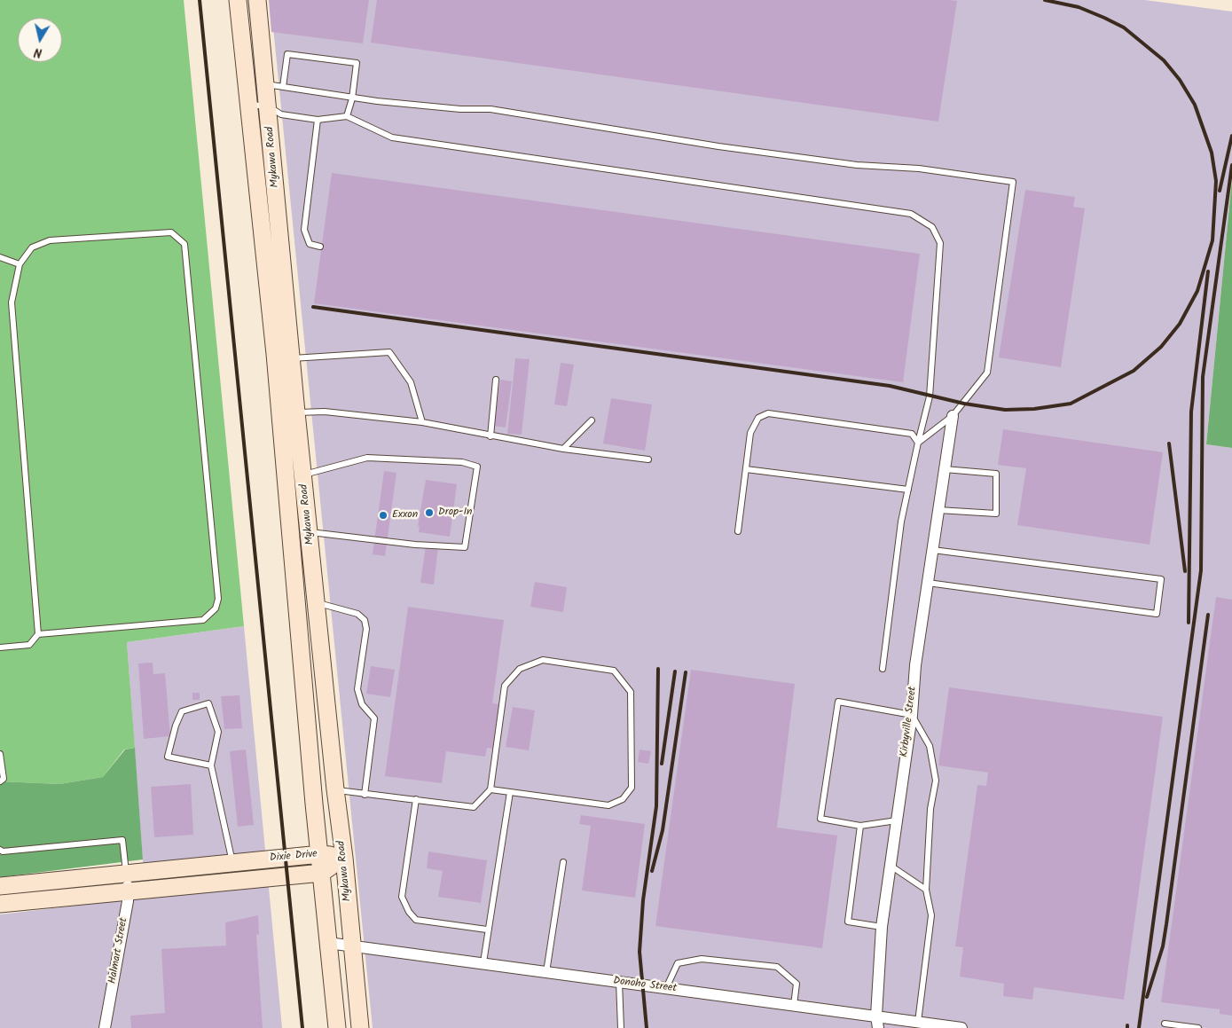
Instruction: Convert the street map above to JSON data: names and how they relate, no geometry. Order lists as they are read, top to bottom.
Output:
{
  "streets": {
    "main road": ["Mykawa Road", "Dixie Drive"],
    "street": ["Kirbyville Street", "Halmart Street", "Donoho Street"]
  },
  "crossings": [
    ["Mykawa Road", "Dixie Drive"],
    ["Mykawa Road", "Donoho Street"],
    ["Kirbyville Street", "Donoho Street"],
    ["Dixie Drive", "Halmart Street"]
  ],
  "places": ["Drop-In", "Exxon"],
  "north": "bottom"
}
